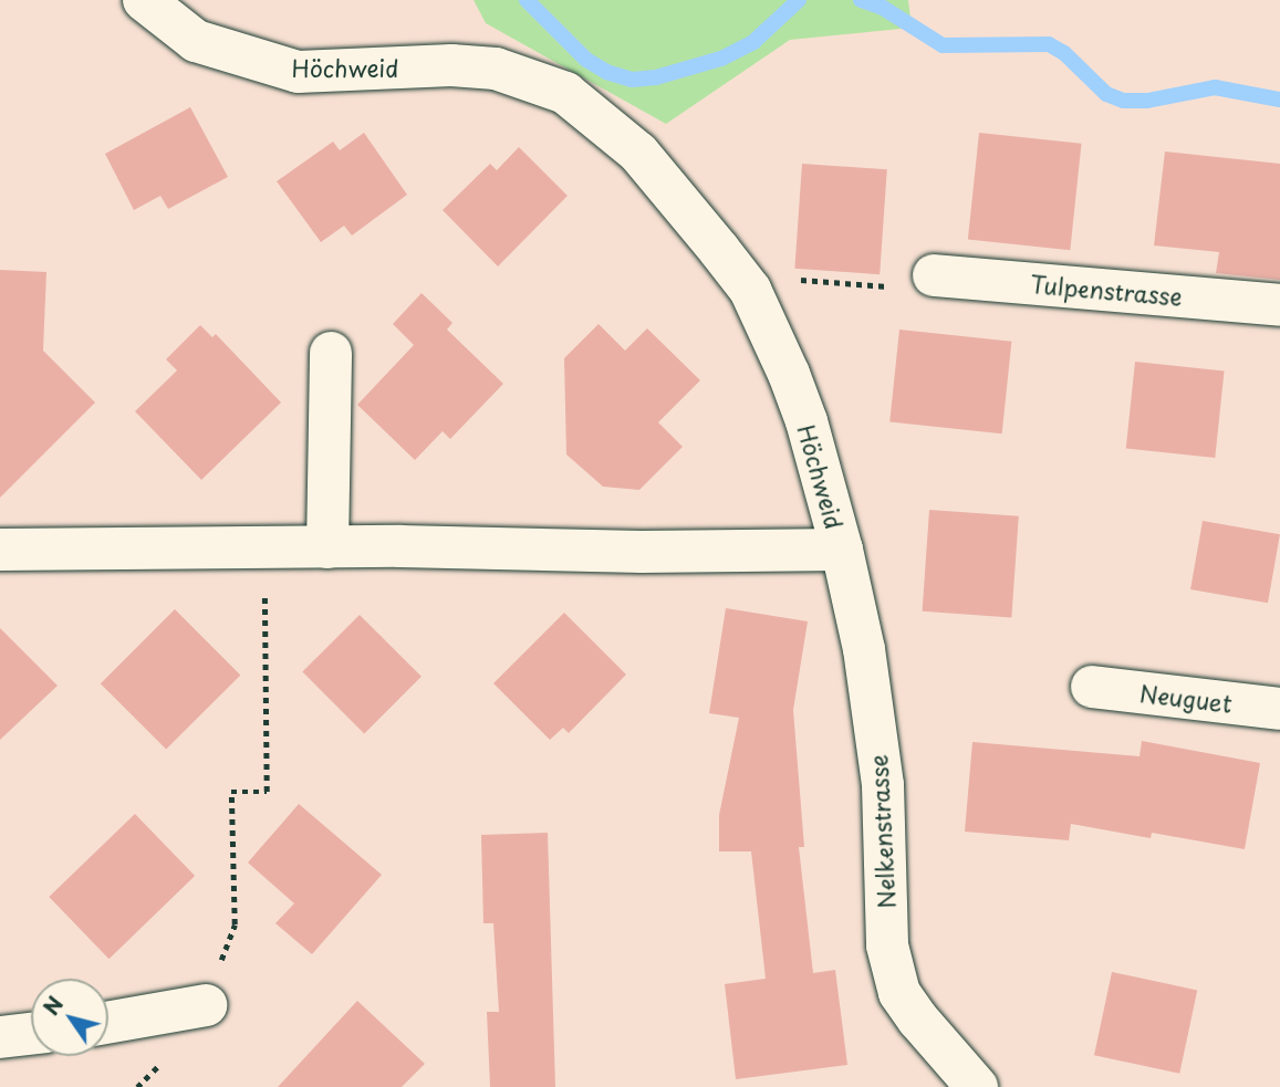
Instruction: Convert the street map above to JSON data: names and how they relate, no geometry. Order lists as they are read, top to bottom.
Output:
{
  "streets": {
    "street": [
      "Höchweid",
      "Tulpenstrasse",
      "Neuguet",
      "Nelkenstrasse"
    ]
  },
  "crossings": [
    ["Höchweid", "Nelkenstrasse"]
  ],
  "north": "top left"
}
